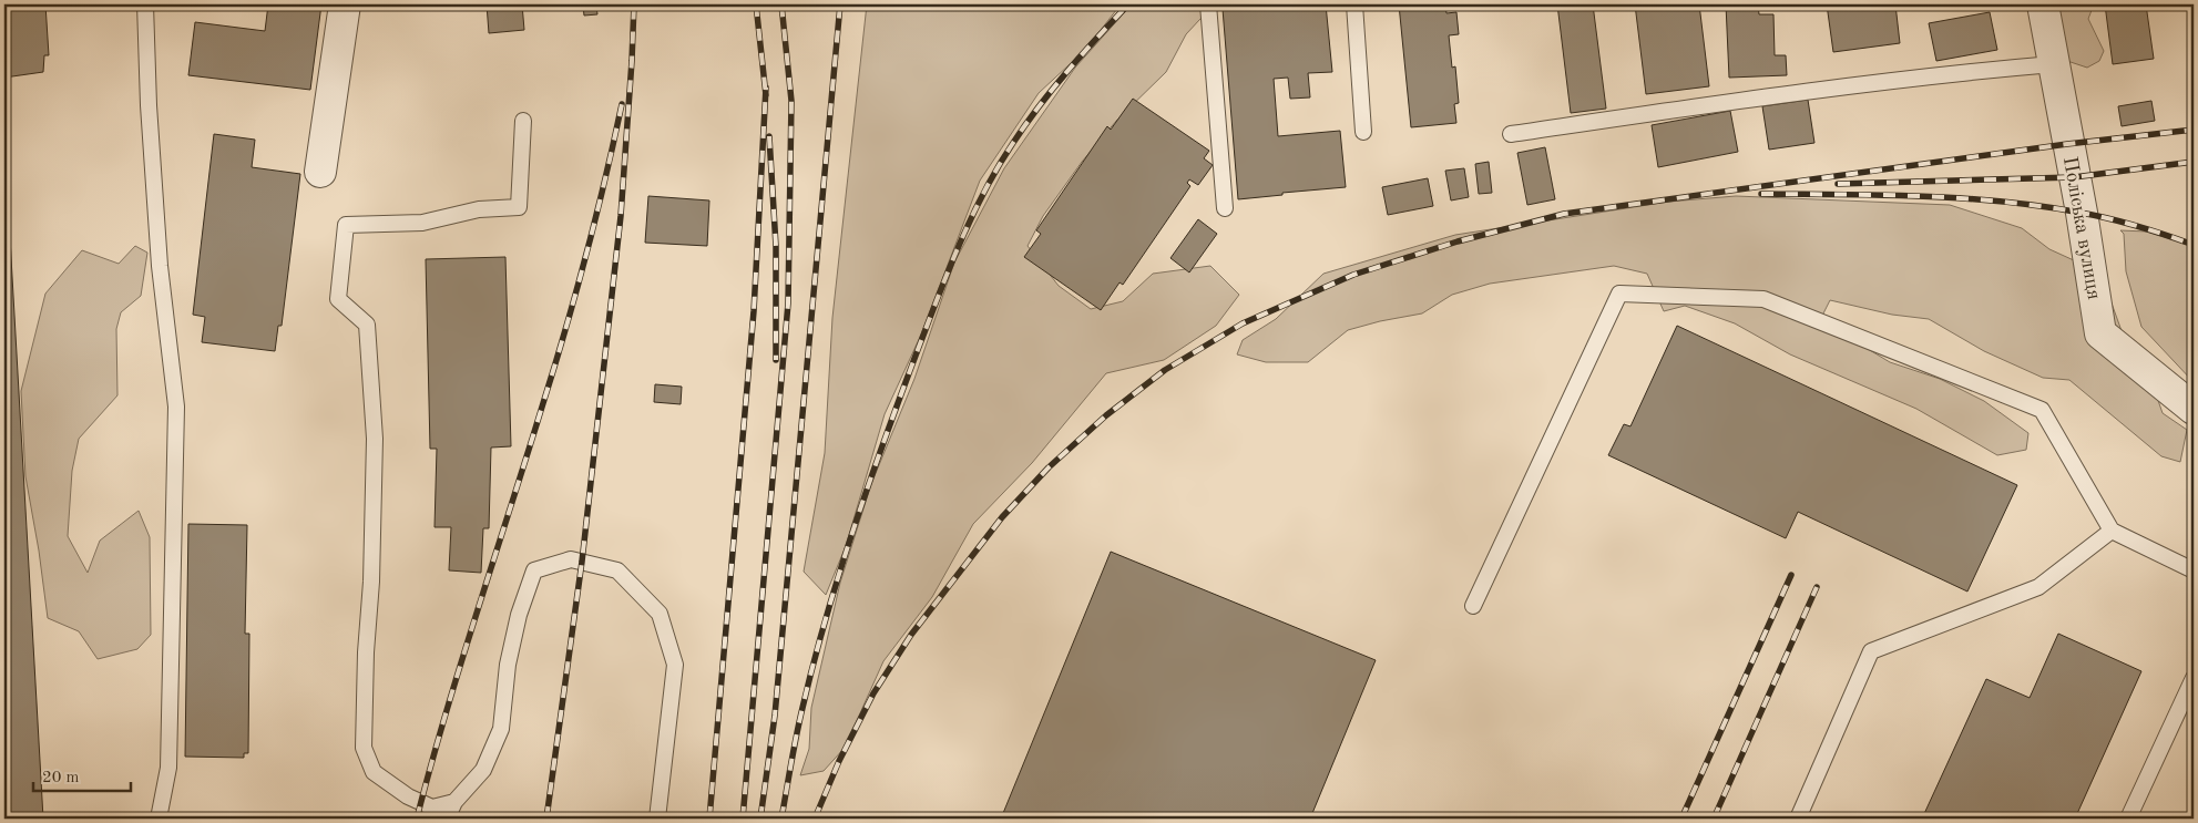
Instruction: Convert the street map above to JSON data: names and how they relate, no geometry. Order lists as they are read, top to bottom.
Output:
{
  "streets": {
    "street": ["Поліська вулиця"]
  },
  "scale_bar": "20 m"
}
